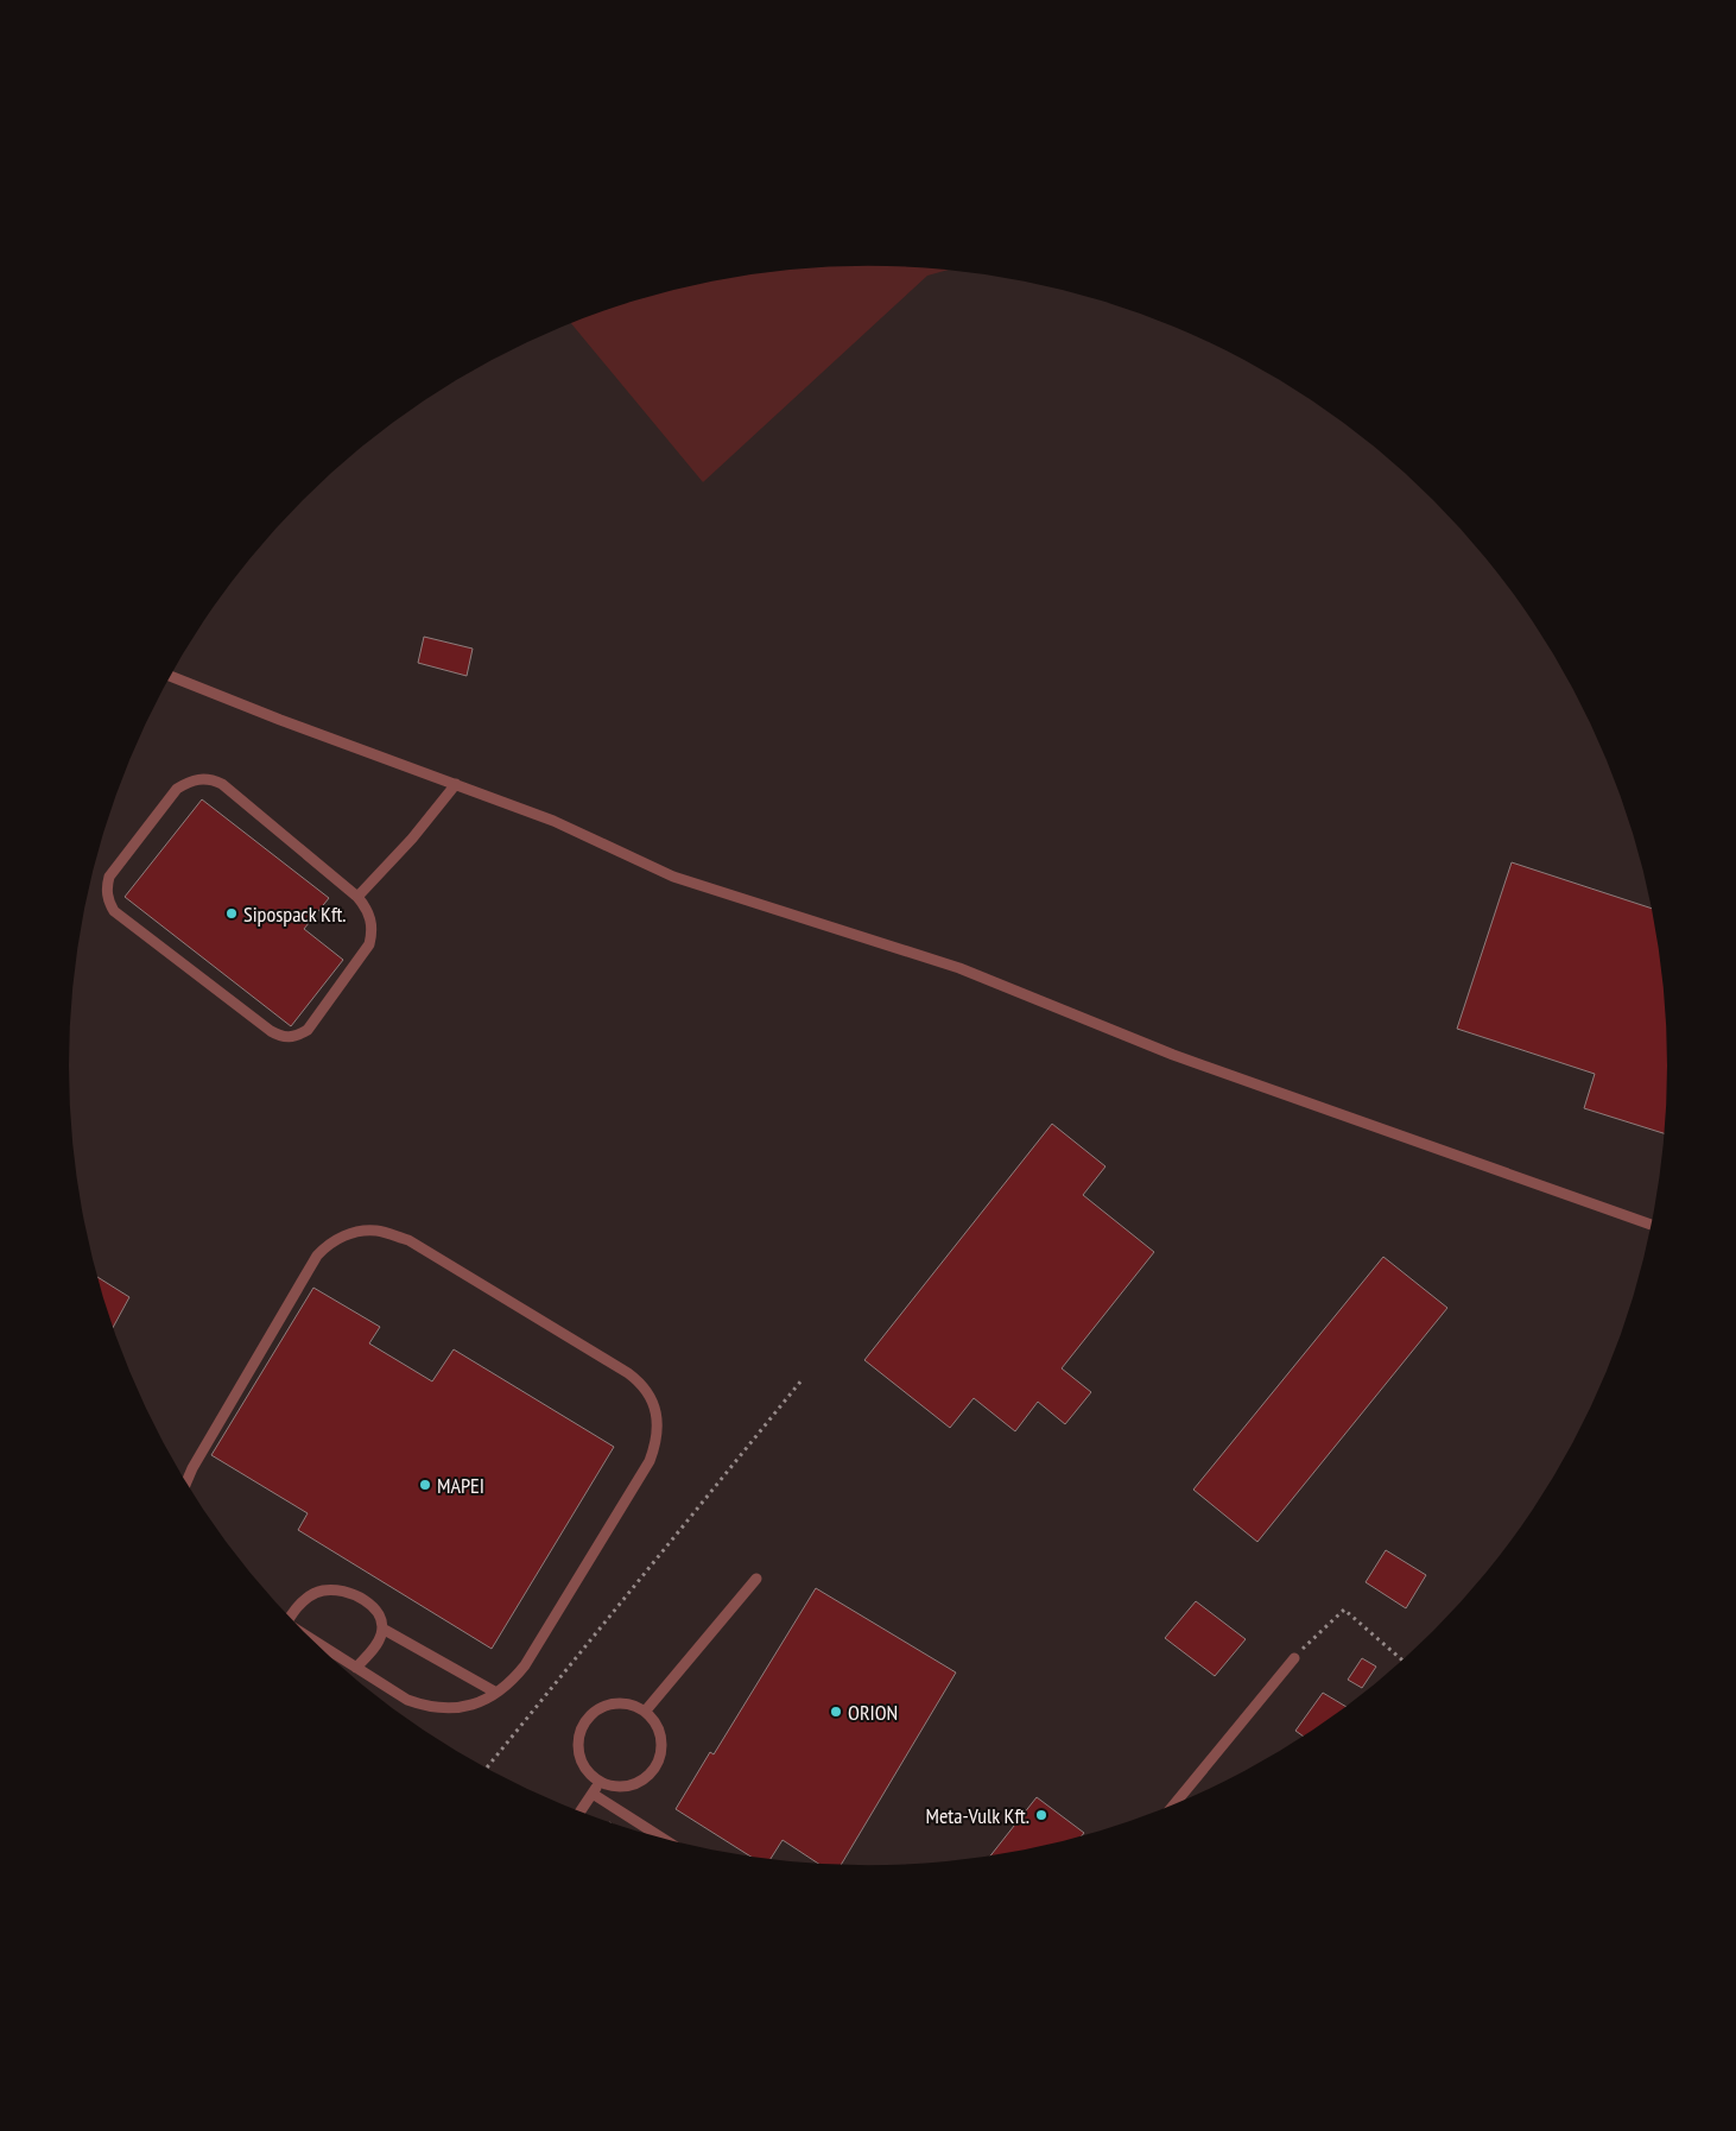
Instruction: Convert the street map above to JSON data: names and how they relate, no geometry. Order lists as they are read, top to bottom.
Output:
{
  "places": [
    "Sipospack Kft.",
    "MAPEI",
    "ORION",
    "Meta-Vulk Kft."
  ]
}
